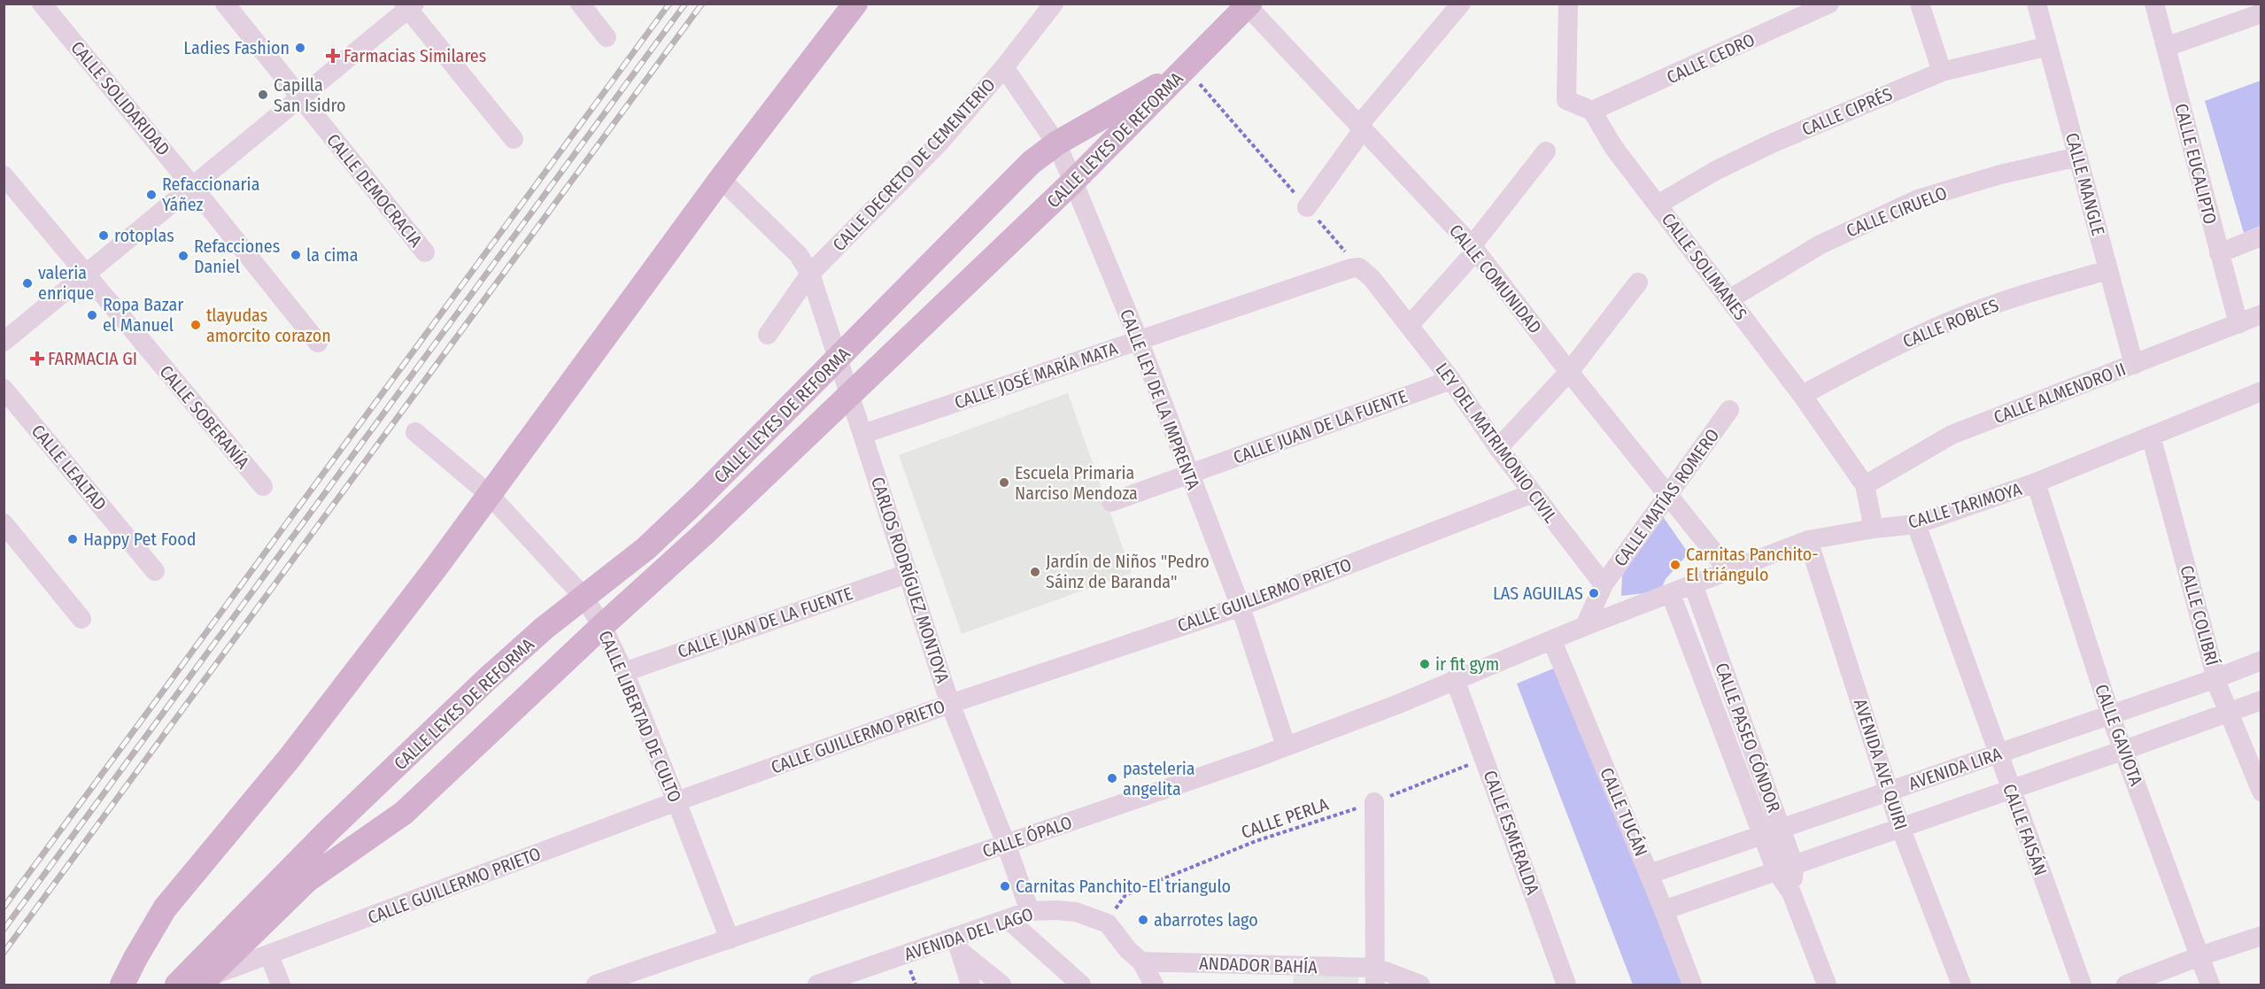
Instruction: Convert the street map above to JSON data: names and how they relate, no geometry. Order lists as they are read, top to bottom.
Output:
{
  "streets": {
    "main road": ["CALLE LEYES DE REFORMA"],
    "street": [
      "CALLE CEDRO",
      "CALLE SOLIDARIDAD",
      "CALLE CIPRÉS",
      "CALLE EUCALIPTO",
      "CALLE DECRETO DE CEMENTERIO",
      "CALLE MANGLE",
      "CALLE DEMOCRACIA",
      "CALLE CIRUELO",
      "CALLE SOLIMANES",
      "CALLE COMUNIDAD",
      "CALLE ROBLES",
      "CALLE JOSÉ MARÍA MATA",
      "CALLE ALMENDRO II",
      "CALLE LEY DE LA IMPRENTA",
      "CALLE SOBERANÍA",
      "CALLE JUAN DE LA FUENTE",
      "LEY DEL MATRIMONIO CIVIL",
      "CALLE LEALTAD",
      "CALLE MATÍAS ROMERO",
      "CALLE TARIMOYA",
      "CARLOS RODRÍGUEZ MONTOYA",
      "CALLE GUILLERMO PRIETO",
      "CALLE COLIBRÍ",
      "CALLE LIBERTAD DE CULTO",
      "CALLE GAVIOTA",
      "CALLE PASEO CÓNDOR",
      "AVENIDA AVE QUIRI",
      "AVENIDA LIRA",
      "CALLE TUCÁN",
      "CALLE FAISÁN",
      "CALLE ESMERALDA",
      "CALLE ÓPALO",
      "AVENIDA DEL LAGO",
      "ANDADOR BAHÍA"
    ],
    "path": ["CALLE PERLA"]
  },
  "crossings": [
    ["CALLE CEDRO", "CALLE SOLIMANES"],
    ["CALLE CIPRÉS", "CALLE MANGLE"],
    ["CALLE CIPRÉS", "CALLE SOLIMANES"],
    ["CALLE LEYES DE REFORMA", "CALLE LEY DE LA IMPRENTA"],
    ["CALLE LEYES DE REFORMA", "CARLOS RODRÍGUEZ MONTOYA"],
    ["CALLE LEYES DE REFORMA", "CALLE GUILLERMO PRIETO"],
    ["CALLE LEYES DE REFORMA", "CALLE LIBERTAD DE CULTO"],
    ["CALLE EUCALIPTO", "CALLE ALMENDRO II"],
    ["CALLE DECRETO DE CEMENTERIO", "CALLE LEY DE LA IMPRENTA"],
    ["CALLE DECRETO DE CEMENTERIO", "CARLOS RODRÍGUEZ MONTOYA"],
    ["CALLE MANGLE", "CALLE CIRUELO"],
    ["CALLE MANGLE", "CALLE ROBLES"],
    ["CALLE MANGLE", "CALLE ALMENDRO II"],
    ["CALLE CIRUELO", "CALLE SOLIMANES"],
    ["CALLE SOLIMANES", "CALLE ROBLES"],
    ["CALLE SOLIMANES", "CALLE ALMENDRO II"],
    ["CALLE SOLIMANES", "CALLE TARIMOYA"],
    ["CALLE COMUNIDAD", "CALLE MATÍAS ROMERO"],
    ["CALLE COMUNIDAD", "CALLE TARIMOYA"],
    ["CALLE JOSÉ MARÍA MATA", "CALLE LEY DE LA IMPRENTA"],
    ["CALLE JOSÉ MARÍA MATA", "LEY DEL MATRIMONIO CIVIL"],
    ["CALLE JOSÉ MARÍA MATA", "CARLOS RODRÍGUEZ MONTOYA"],
    ["CALLE LEY DE LA IMPRENTA", "CALLE JUAN DE LA FUENTE"],
    ["CALLE LEY DE LA IMPRENTA", "CALLE GUILLERMO PRIETO"],
    ["CALLE LEY DE LA IMPRENTA", "CALLE ÓPALO"],
    ["CALLE JUAN DE LA FUENTE", "LEY DEL MATRIMONIO CIVIL"],
    ["CALLE JUAN DE LA FUENTE", "CARLOS RODRÍGUEZ MONTOYA"],
    ["CALLE JUAN DE LA FUENTE", "CALLE LIBERTAD DE CULTO"],
    ["LEY DEL MATRIMONIO CIVIL", "CALLE MATÍAS ROMERO"],
    ["LEY DEL MATRIMONIO CIVIL", "CALLE GUILLERMO PRIETO"],
    ["CALLE TARIMOYA", "CALLE COLIBRÍ"],
    ["CALLE TARIMOYA", "CALLE GAVIOTA"],
    ["CALLE TARIMOYA", "CALLE PASEO CÓNDOR"],
    ["CALLE TARIMOYA", "AVENIDA AVE QUIRI"],
    ["CALLE TARIMOYA", "CALLE TUCÁN"],
    ["CALLE TARIMOYA", "CALLE FAISÁN"],
    ["CALLE TARIMOYA", "CALLE ESMERALDA"],
    ["CALLE TARIMOYA", "CALLE ÓPALO"],
    ["CARLOS RODRÍGUEZ MONTOYA", "CALLE GUILLERMO PRIETO"],
    ["CARLOS RODRÍGUEZ MONTOYA", "CALLE ÓPALO"],
    ["CARLOS RODRÍGUEZ MONTOYA", "AVENIDA DEL LAGO"],
    ["CALLE GUILLERMO PRIETO", "CALLE LIBERTAD DE CULTO"],
    ["CALLE COLIBRÍ", "AVENIDA LIRA"],
    ["CALLE LIBERTAD DE CULTO", "CALLE ÓPALO"],
    ["CALLE GAVIOTA", "AVENIDA LIRA"],
    ["CALLE PASEO CÓNDOR", "AVENIDA LIRA"],
    ["AVENIDA AVE QUIRI", "AVENIDA LIRA"],
    ["AVENIDA LIRA", "CALLE TUCÁN"],
    ["AVENIDA LIRA", "CALLE FAISÁN"],
    ["CALLE PERLA", "CALLE ESMERALDA"],
    ["CALLE PERLA", "AVENIDA DEL LAGO"],
    ["CALLE ESMERALDA", "CALLE ÓPALO"]
  ],
  "places": {
    "other": [
      "Ladies Fashion",
      "Capilla San Isidro",
      "Refaccionaria Yáñez",
      "rotoplas",
      "la cima",
      "Refacciones Daniel",
      "valeria enrique",
      "Ropa Bazar el Manuel",
      "tlayudas amorcito corazon",
      "Escuela Primaria Narciso Mendoza",
      "Happy Pet Food",
      "Carnitas Panchito- El triángulo",
      "Jardín de Niños \"Pedro Sáinz de Baranda\"",
      "LAS AGUILAS",
      "ir fit gym",
      "pasteleria angelita",
      "Carnitas Panchito-El triangulo",
      "abarrotes lago"
    ],
    "health": ["Farmacias Similares", "FARMACIA GI"]
  }
}
